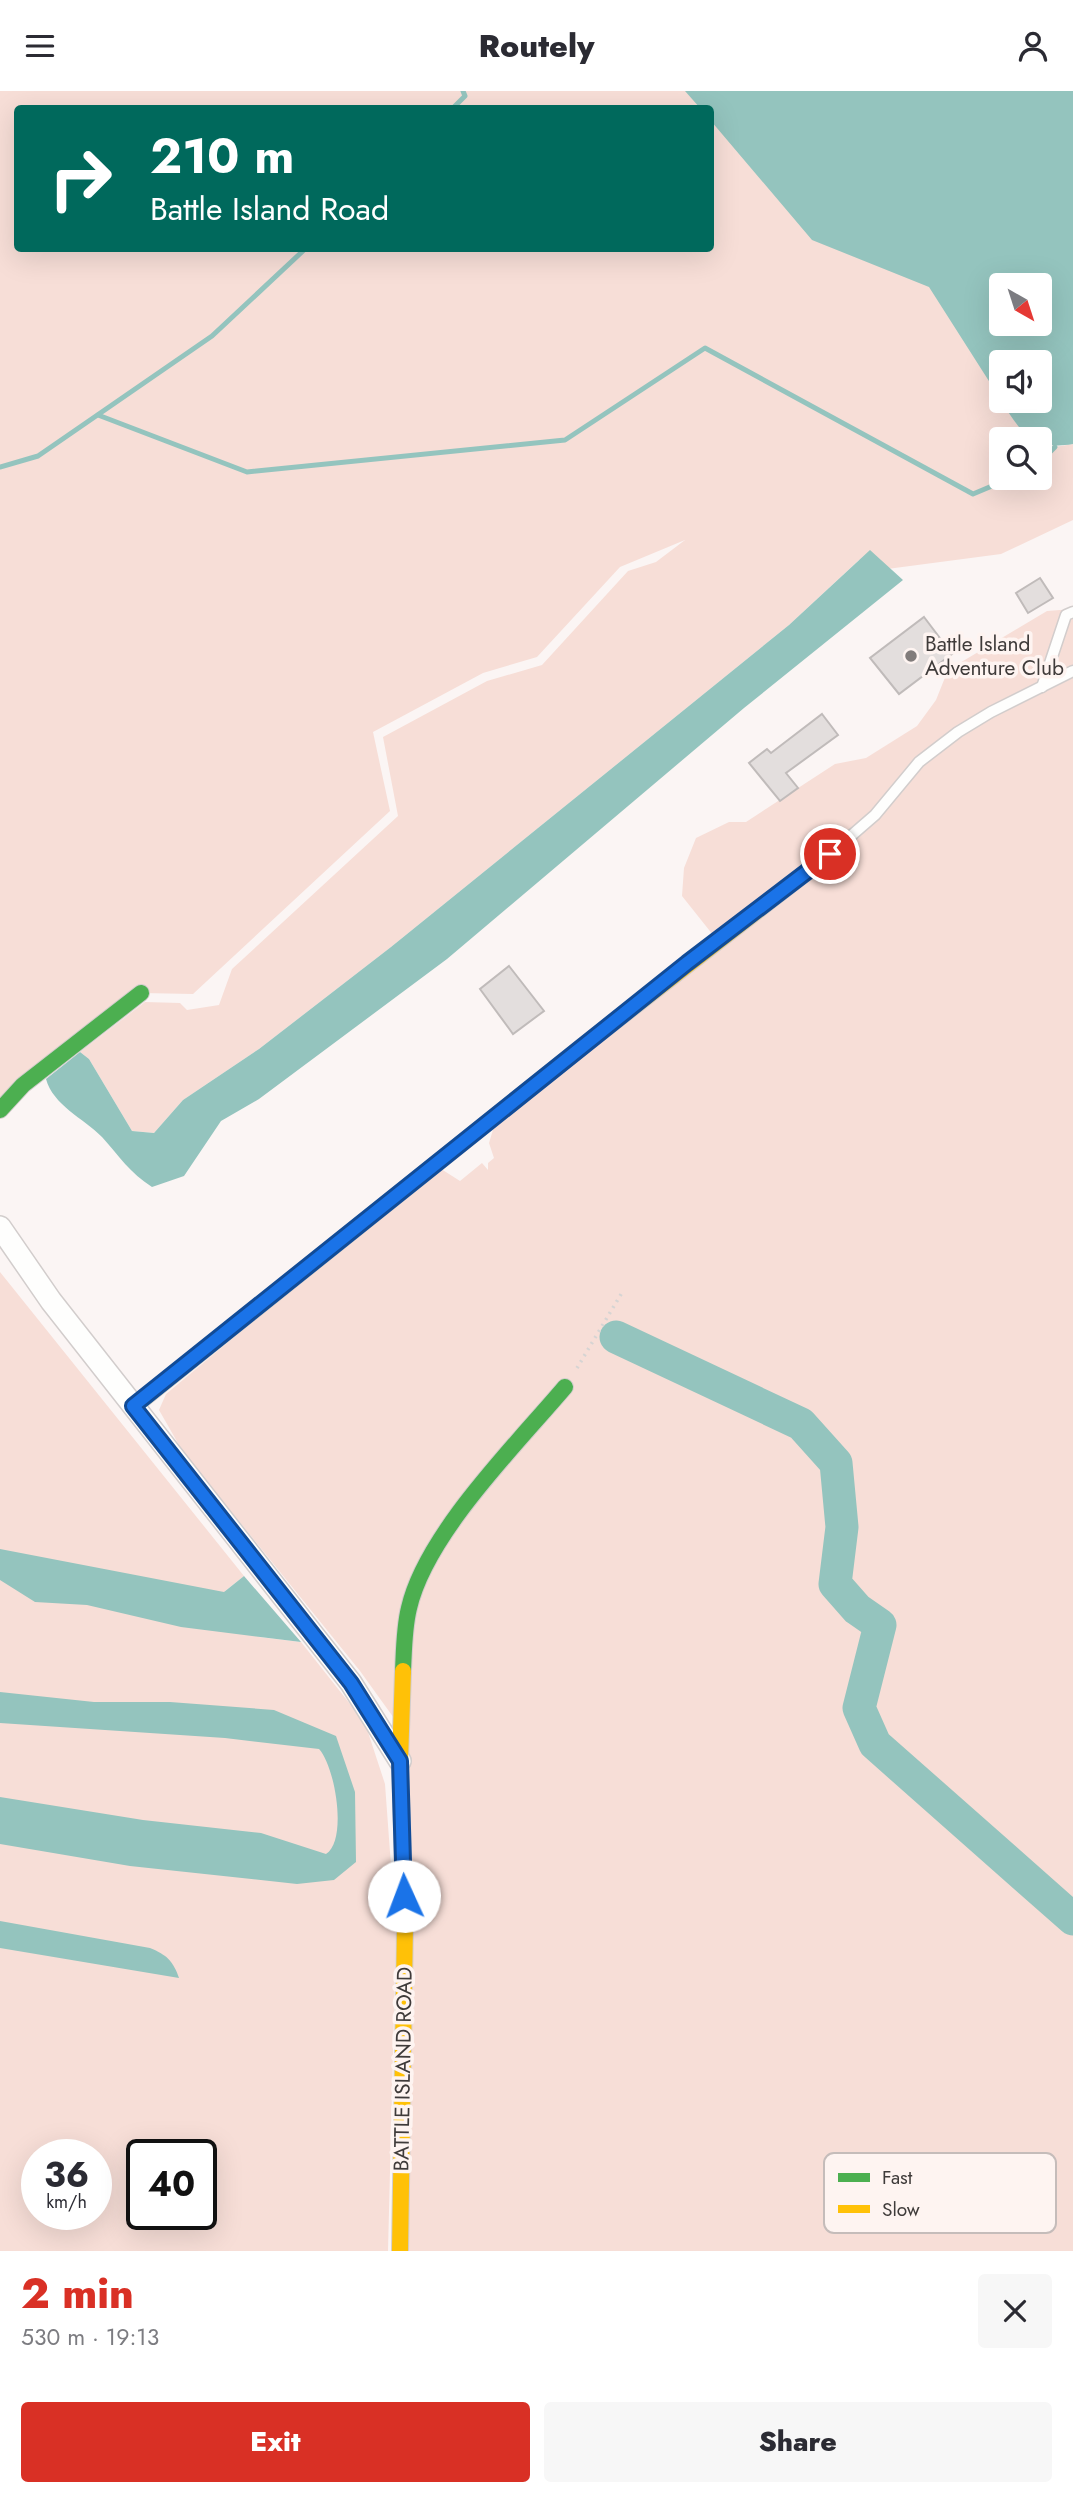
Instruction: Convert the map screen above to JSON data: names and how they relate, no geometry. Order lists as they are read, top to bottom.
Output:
{
  "streets": {
    "street": ["BATTLE ISLAND ROAD"]
  },
  "places": ["Battle Island Adventure Club"],
  "legend": ["Fast", "Slow"],
  "north": "bottom right",
  "page": {
    "header": "Routely",
    "turn": ["210 m", "Battle Island Road"],
    "speed": "36 km/h",
    "limit": "40",
    "heading": ["2 min", "530 m · 19:13"],
    "buttons": ["Exit", "Share"]
  }
}
